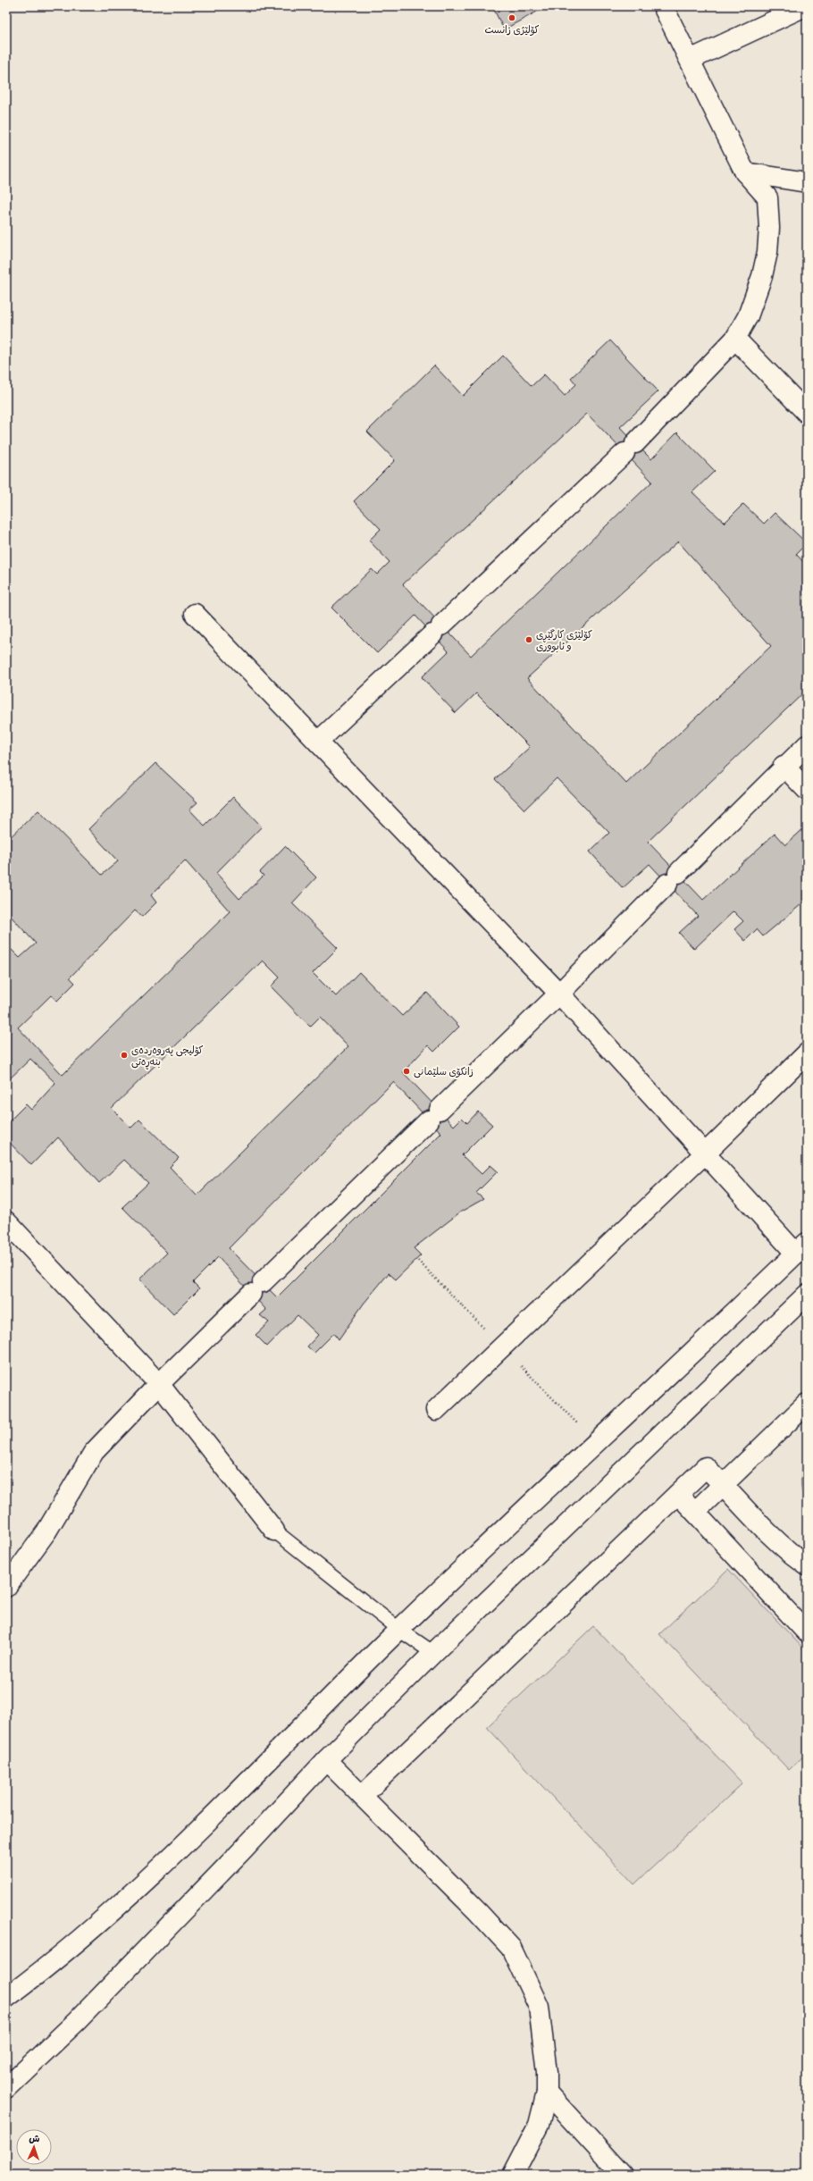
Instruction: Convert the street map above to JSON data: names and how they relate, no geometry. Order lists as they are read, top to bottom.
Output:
{
  "places": [
    "کۆلێژی زانست",
    "كۆلێژی كارگێڕی و ئابووری",
    "کۆلیجی پەروەردەی بنەڕەتی",
    "زانکۆی سلێمانی"
  ],
  "north": "top"
}
